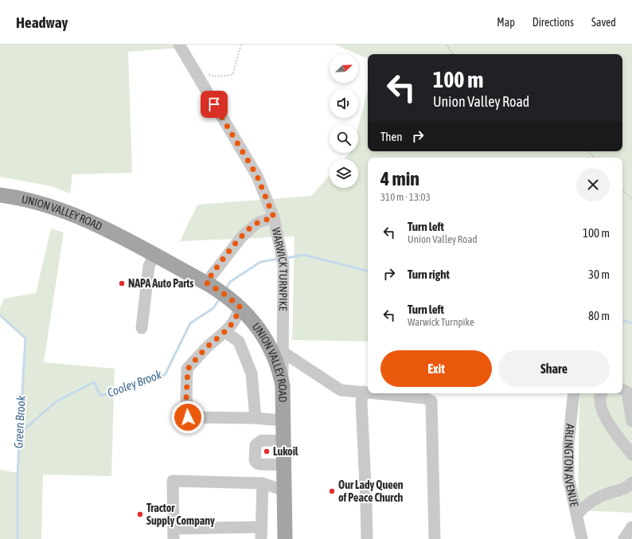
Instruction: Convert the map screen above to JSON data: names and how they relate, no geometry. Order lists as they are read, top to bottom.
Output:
{
  "streets": {
    "main road": ["UNION VALLEY ROAD"],
    "street": ["WARWICK TURNPIKE", "ARLINGTON AVENUE"]
  },
  "crossings": [
    ["UNION VALLEY ROAD", "WARWICK TURNPIKE"]
  ],
  "water": ["Cooley Brook", "Green Brook"],
  "places": [
    "NAPA Auto Parts",
    "Lukoil",
    "Our Lady Queen of Peace Church",
    "Tractor Supply Company"
  ],
  "north": "top right",
  "page": {
    "header": "Headway",
    "nav": ["Map", "Directions", "Saved"],
    "turn": ["100 m", "Union Valley Road"],
    "then": "Then",
    "heading": ["4 min", "310 m · 13:03"],
    "list": [
      {
        "name": "Turn left",
        "note": "Union Valley Road",
        "value": "100 m"
      },
      {
        "name": "Turn right",
        "value": "30 m"
      },
      {
        "name": "Turn left",
        "note": "Warwick Turnpike",
        "value": "80 m"
      }
    ],
    "buttons": ["Exit", "Share"]
  }
}
